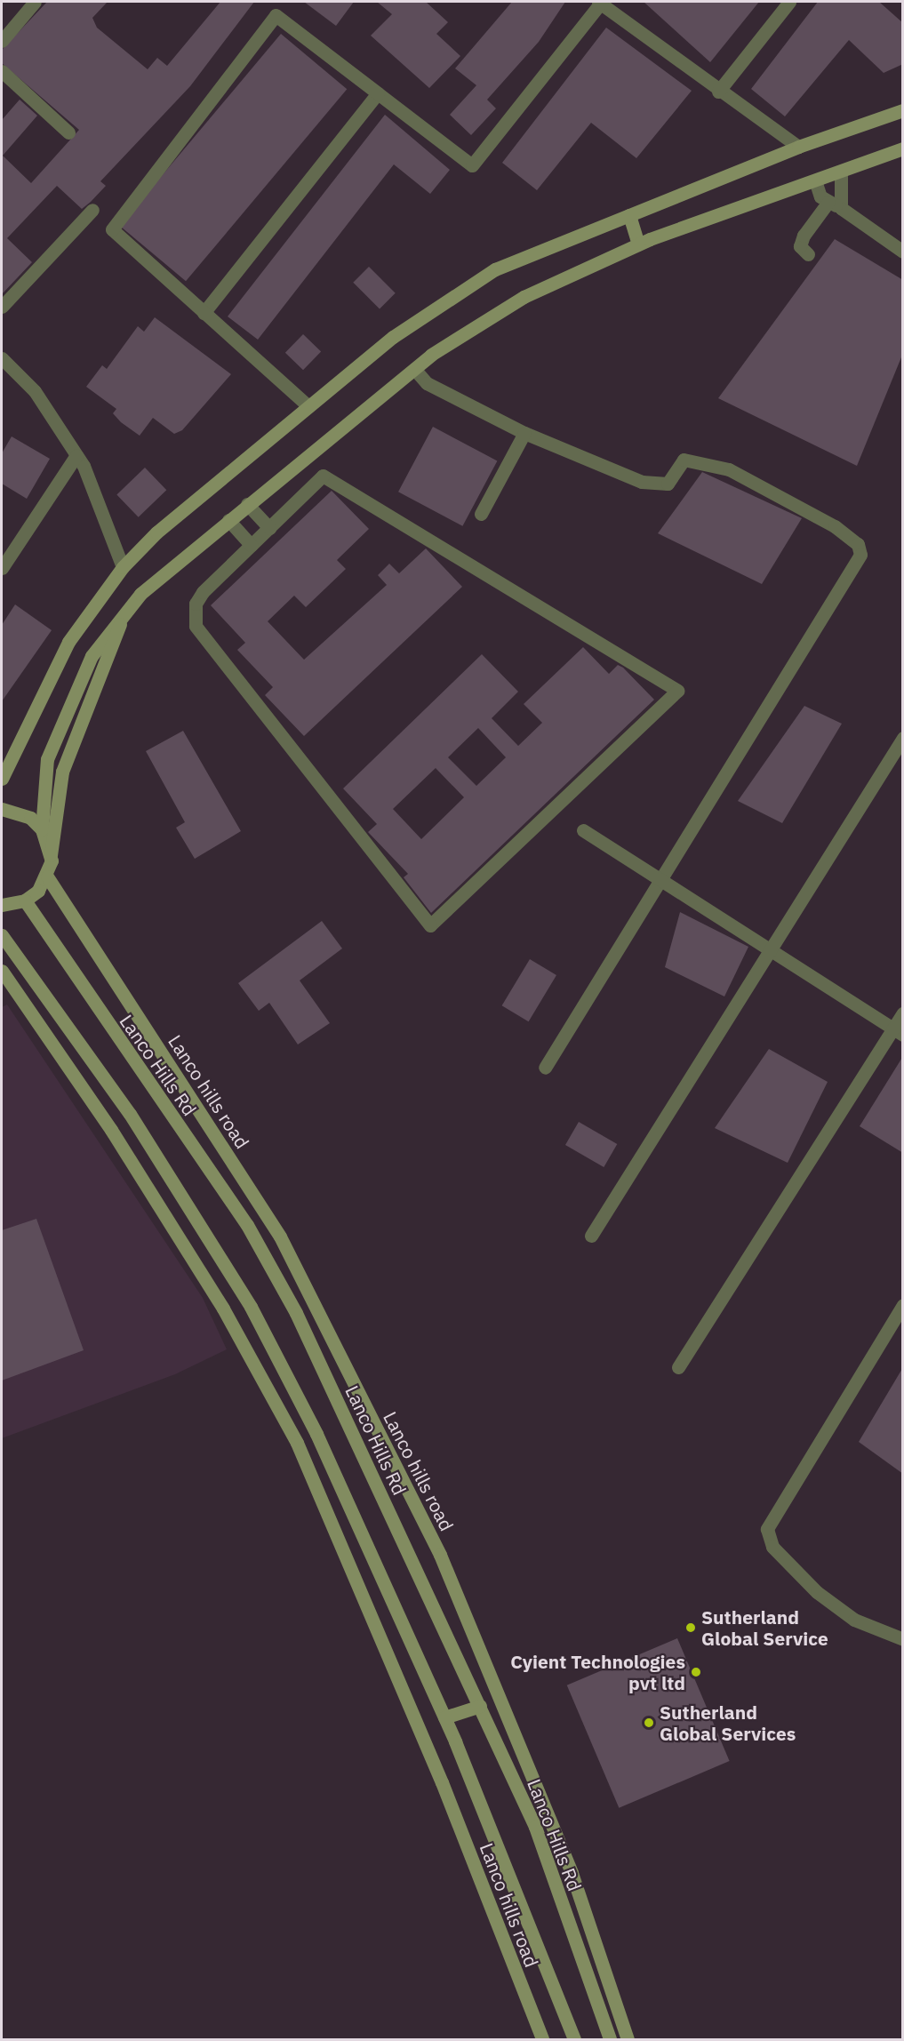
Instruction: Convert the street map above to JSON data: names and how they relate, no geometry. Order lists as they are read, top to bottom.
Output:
{
  "streets": {
    "main road": ["Lanco Hills Rd", "Lanco hills road"]
  },
  "places": ["Sutherland Global Service", "Cyient Technologies pvt ltd", "Sutherland Global Services"]
}
